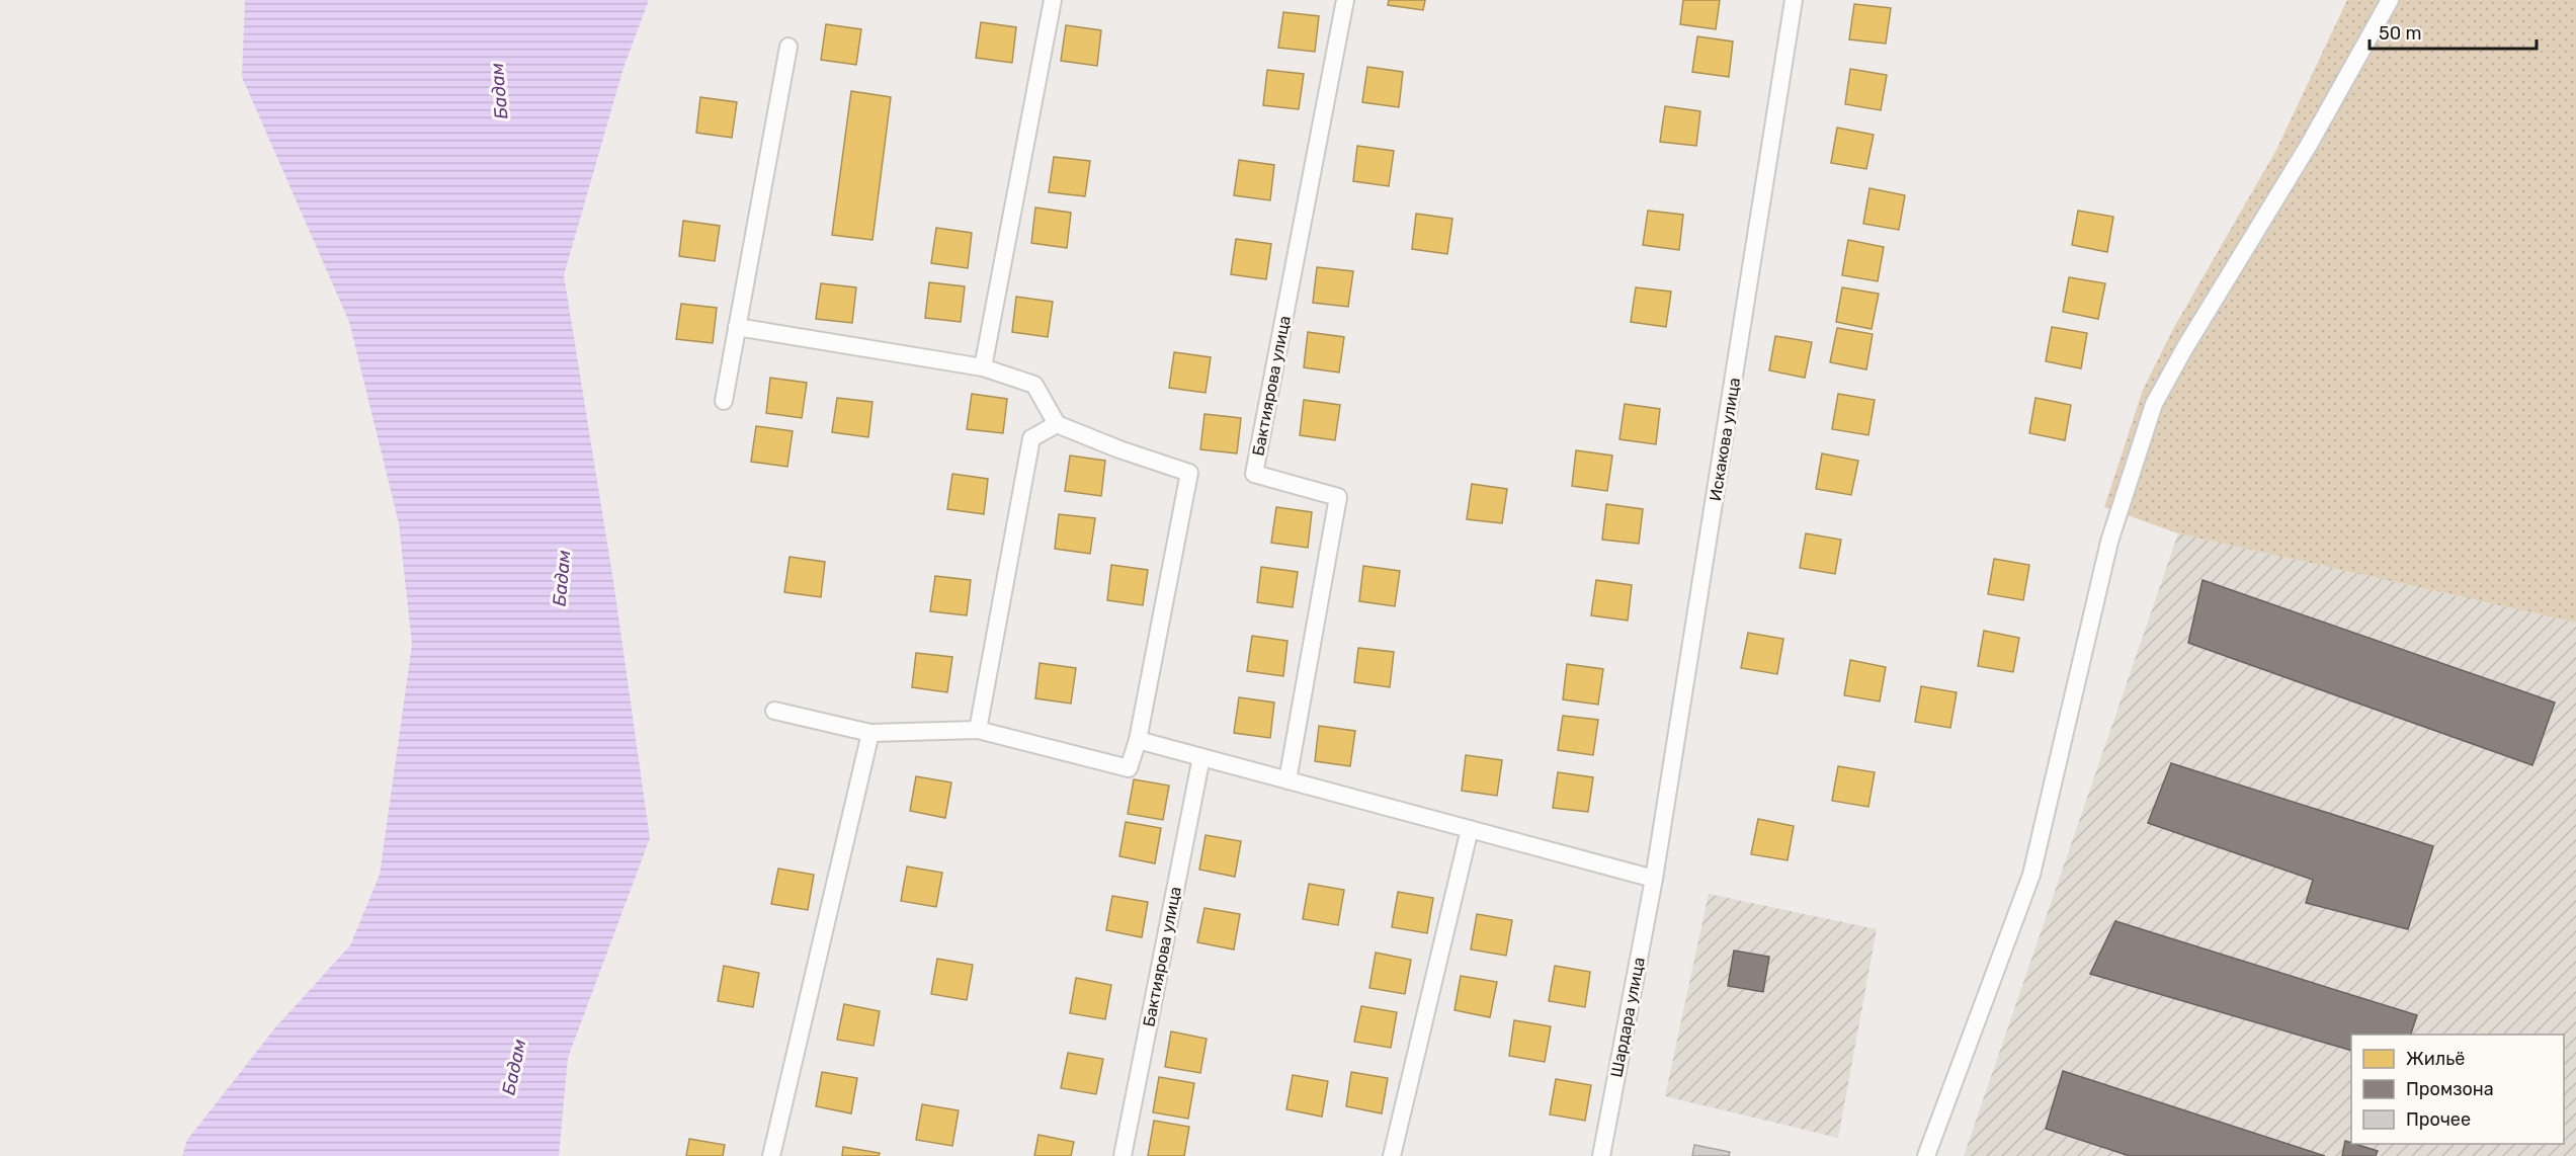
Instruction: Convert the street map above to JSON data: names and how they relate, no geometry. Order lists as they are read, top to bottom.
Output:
{
  "streets": {
    "street": ["Бактиярова улица", "Искакова улица", "Шардара улица"]
  },
  "crossings": [
    ["Искакова улица", "Шардара улица"]
  ],
  "water": ["Бадам"],
  "legend": ["Жильё", "Промзона", "Прочее"],
  "scale_bar": "50 m"
}
